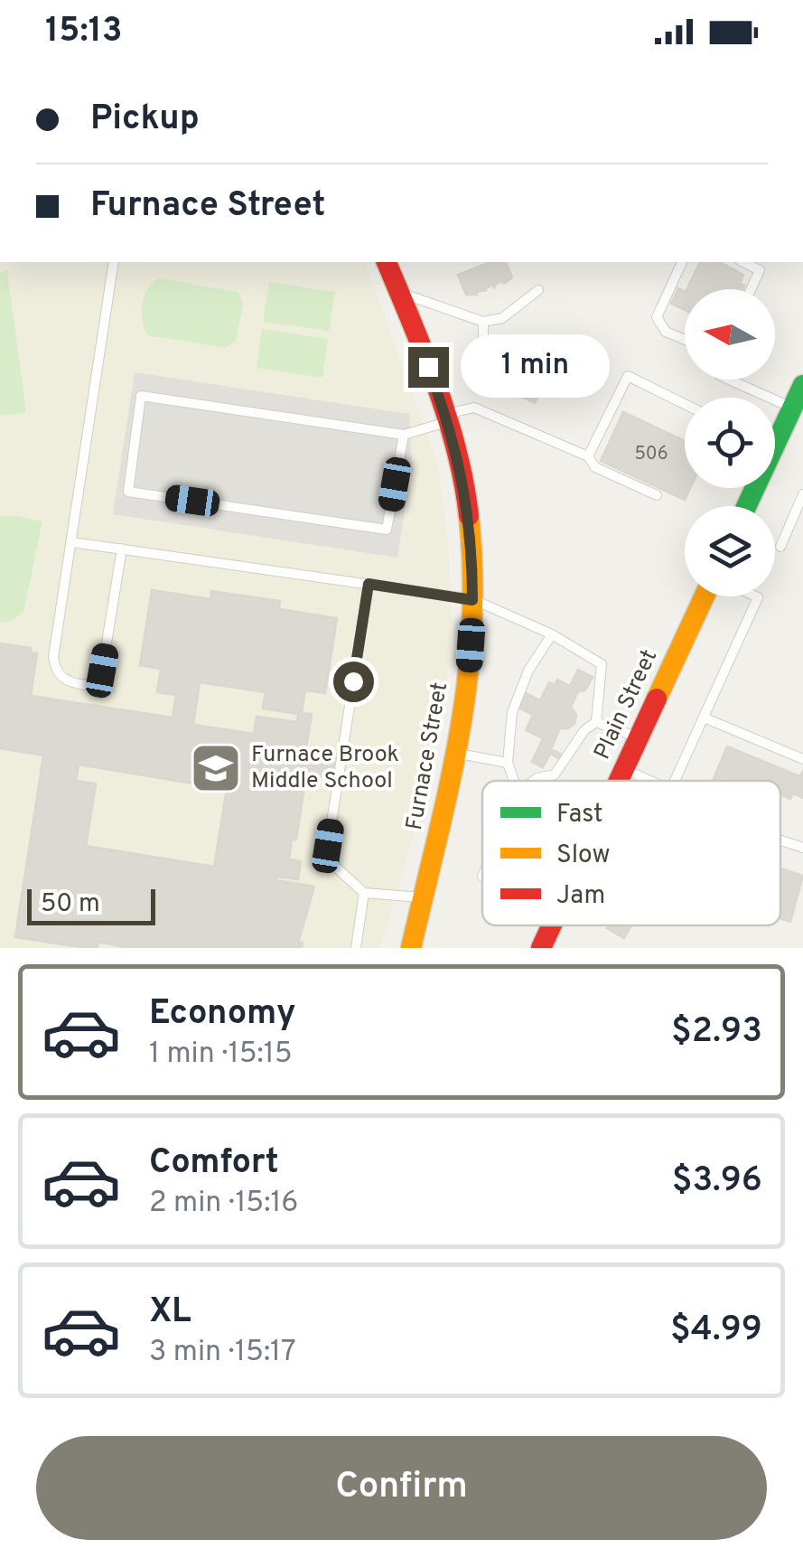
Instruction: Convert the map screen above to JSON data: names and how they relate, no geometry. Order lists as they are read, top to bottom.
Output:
{
  "streets": {
    "main road": ["Plain Street", "Furnace Street"]
  },
  "places": {
    "school or university": ["Furnace Brook Middle School"]
  },
  "house_numbers": ["506"],
  "legend": ["Fast", "Slow", "Jam"],
  "scale_bar": "50 m",
  "north": "left",
  "page": {
    "status": "15:13",
    "banner": ["Pickup", "Furnace Street"],
    "bubble": "1 min",
    "scale": "50 m",
    "list": [
      {
        "name": "Economy",
        "note": "1 min · 15:15",
        "value": "$2.93"
      },
      {
        "name": "Comfort",
        "note": "2 min · 15:16",
        "value": "$3.96"
      },
      {
        "name": "XL",
        "note": "3 min · 15:17",
        "value": "$4.99"
      }
    ],
    "buttons": "Confirm"
  }
}
